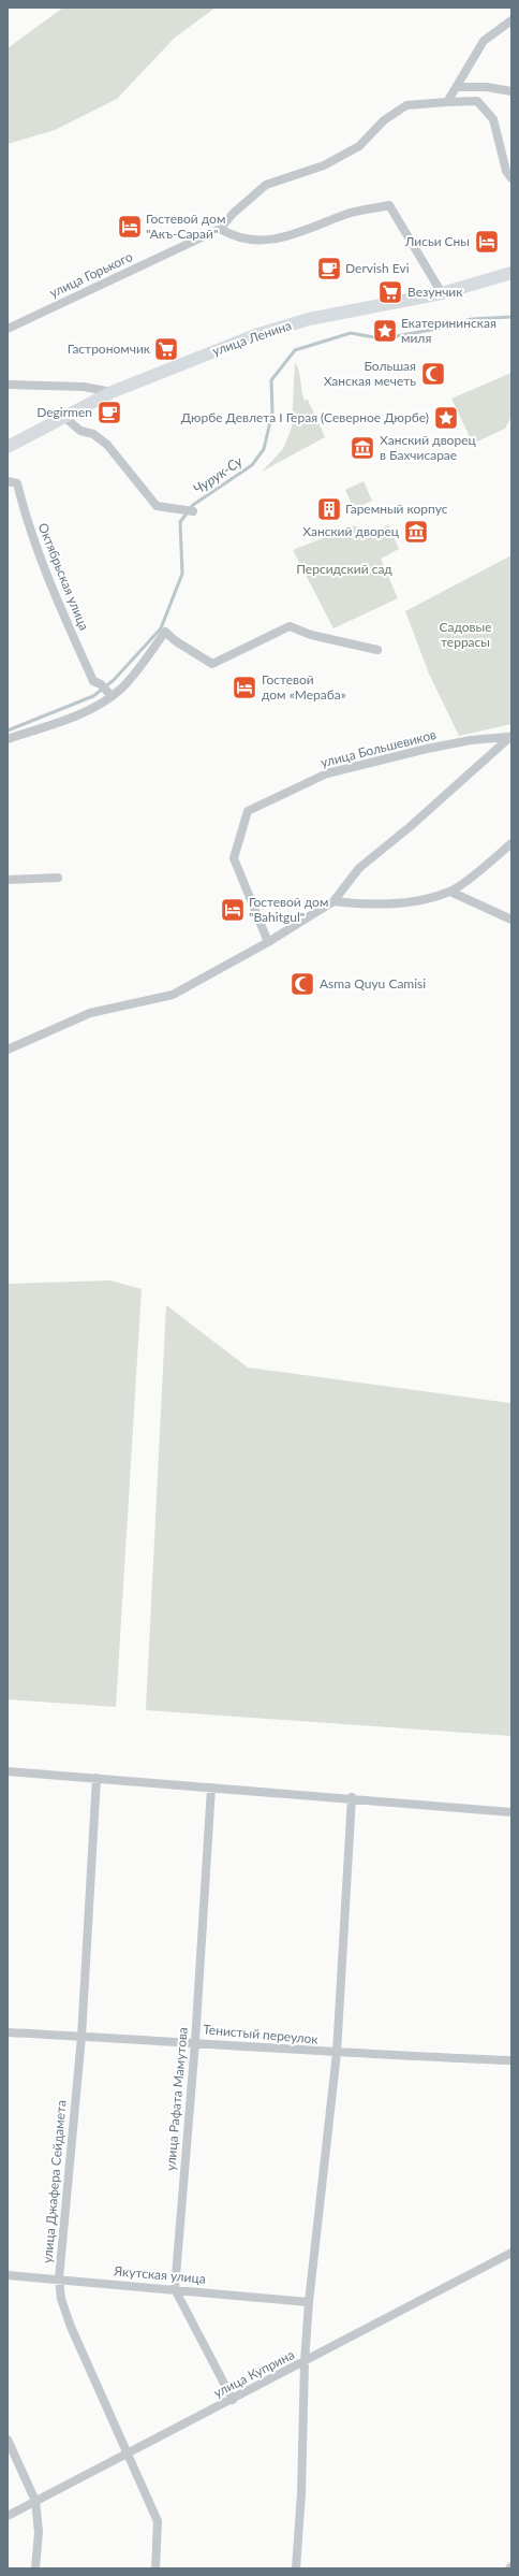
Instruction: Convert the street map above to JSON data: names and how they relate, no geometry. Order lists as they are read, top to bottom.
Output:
{
  "streets": {
    "main road": ["улица Ленина"],
    "street": [
      "улица Горького",
      "Октябрьская улица",
      "улица Большевиков",
      "Тенистый переулок",
      "улица Рафата Мамутова",
      "улица Джафера Сейдамета",
      "Якутская улица",
      "улица Куприна"
    ]
  },
  "crossings": [
    ["Тенистый переулок", "улица Рафата Мамутова"],
    ["Тенистый переулок", "улица Джафера Сейдамета"],
    ["улица Рафата Мамутова", "Якутская улица"],
    ["улица Джафера Сейдамета", "Якутская улица"],
    ["улица Джафера Сейдамета", "улица Куприна"]
  ],
  "water": ["Чурук-Су"],
  "parks": ["Персидский сад", "Садовые террасы"],
  "places": {
    "hotel": [
      "Гостевой дом \"Акъ-Сарай\"",
      "Лисьи Сны",
      "Гостевой дом «Мераба»",
      "Гостевой дом \"Bahitgul\""
    ],
    "cafe": ["Dervish Evi", "Degirmen"],
    "supermarket": ["Везунчик", "Гастрономчик"],
    "place": ["Екатерининская миля", "Дюрбе Девлета I Герая (Северное Дюрбе)"],
    "mosque": ["Большая Ханская мечеть", "Asma Quyu Camisi"],
    "museum": ["Ханский дворец в Бахчисарае", "Ханский дворец"],
    "building": ["Гаремный корпус"]
  }
}
